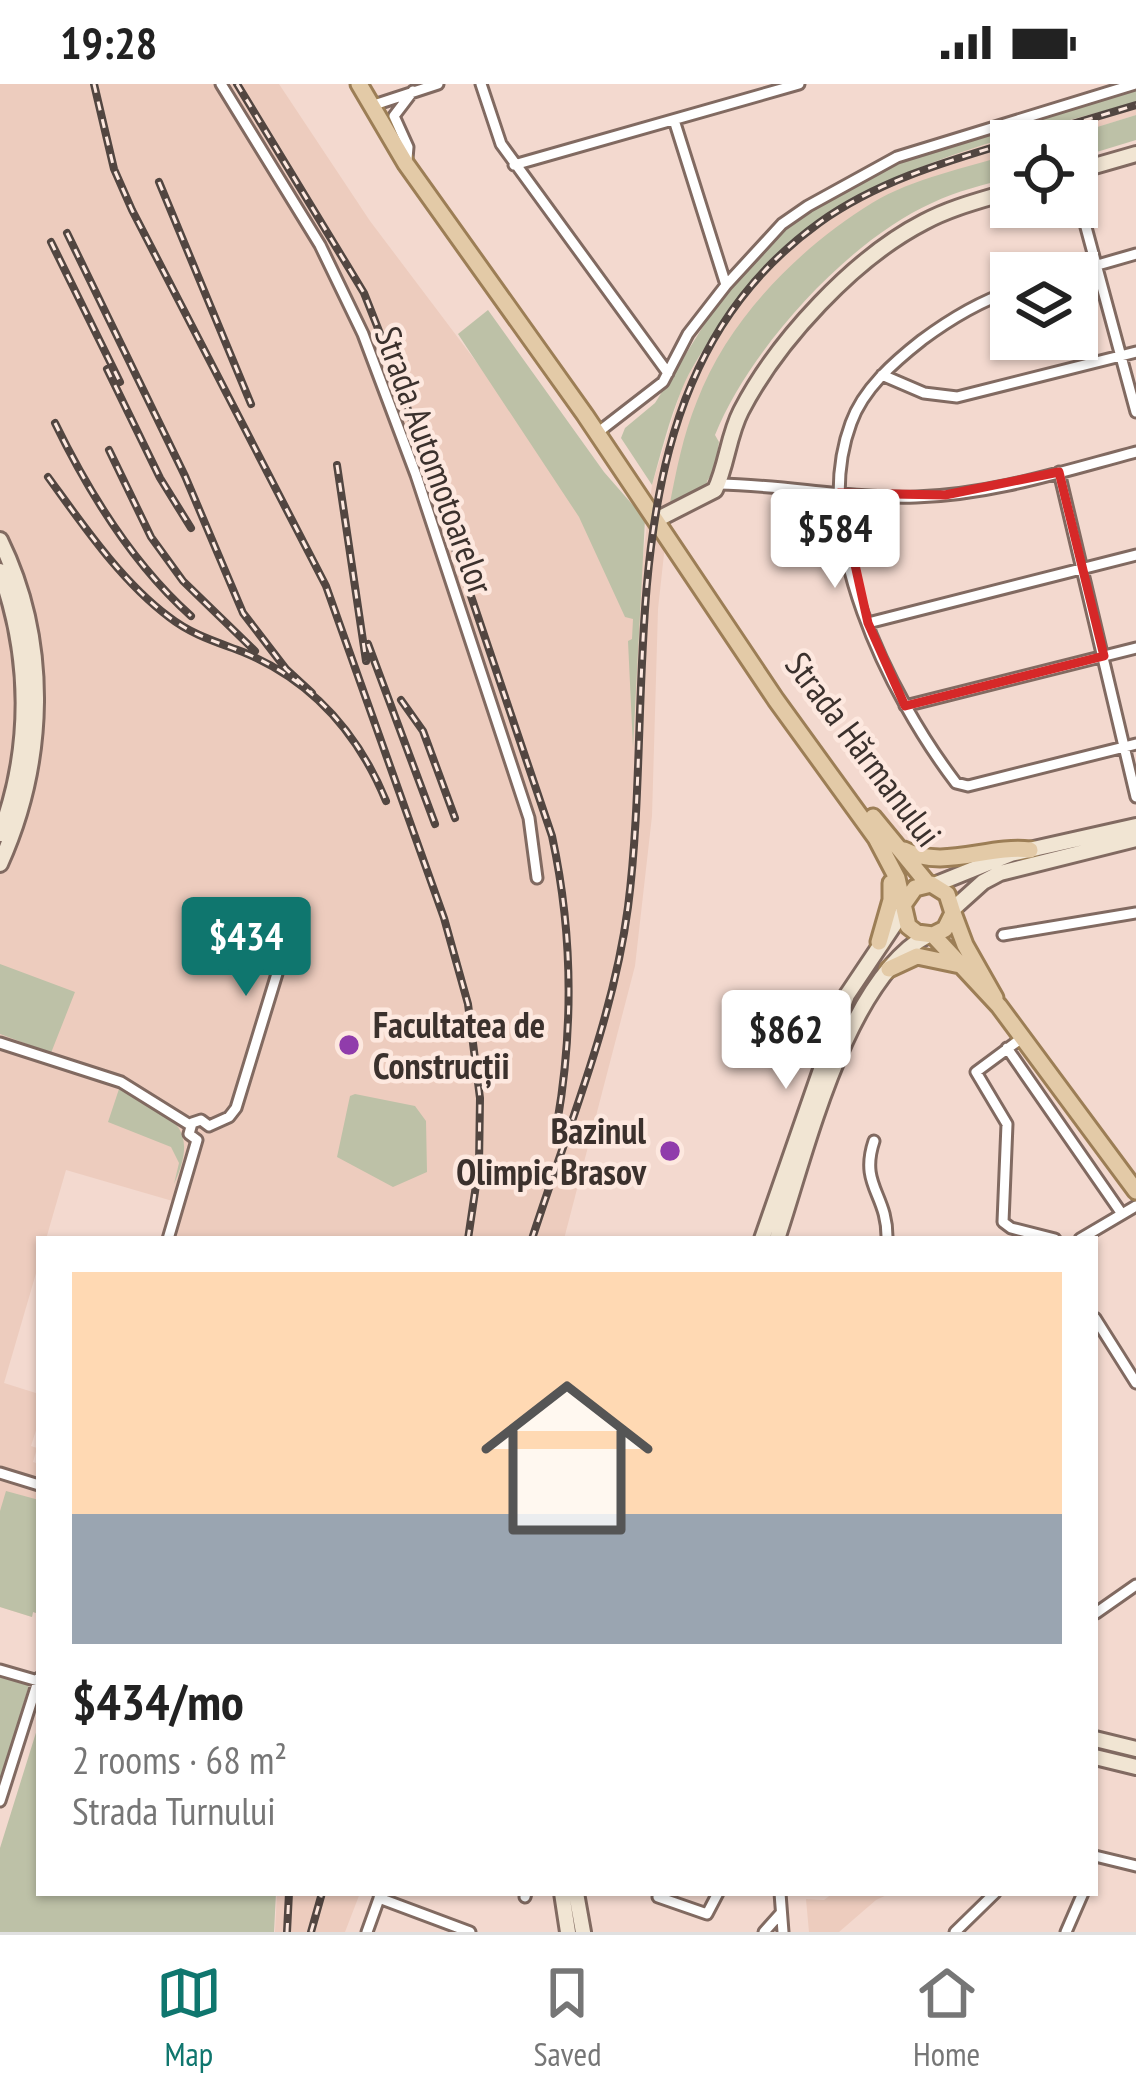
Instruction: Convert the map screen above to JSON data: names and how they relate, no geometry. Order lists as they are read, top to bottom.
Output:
{
  "streets": {
    "main road": ["Strada Hărmanului"],
    "street": ["Strada Automotoarelor"]
  },
  "places": ["Facultatea de Construcții", "Bazinul Olimpic Brasov"],
  "page": {
    "status": "19:28",
    "price": ["$584", "$434", "$862"],
    "list": [
      {
        "name": "$434/mo",
        "note": "2 rooms · 68 m² · Strada Turnului"
      }
    ],
    "tabs": ["Map", "Saved", "Home"]
  }
}
